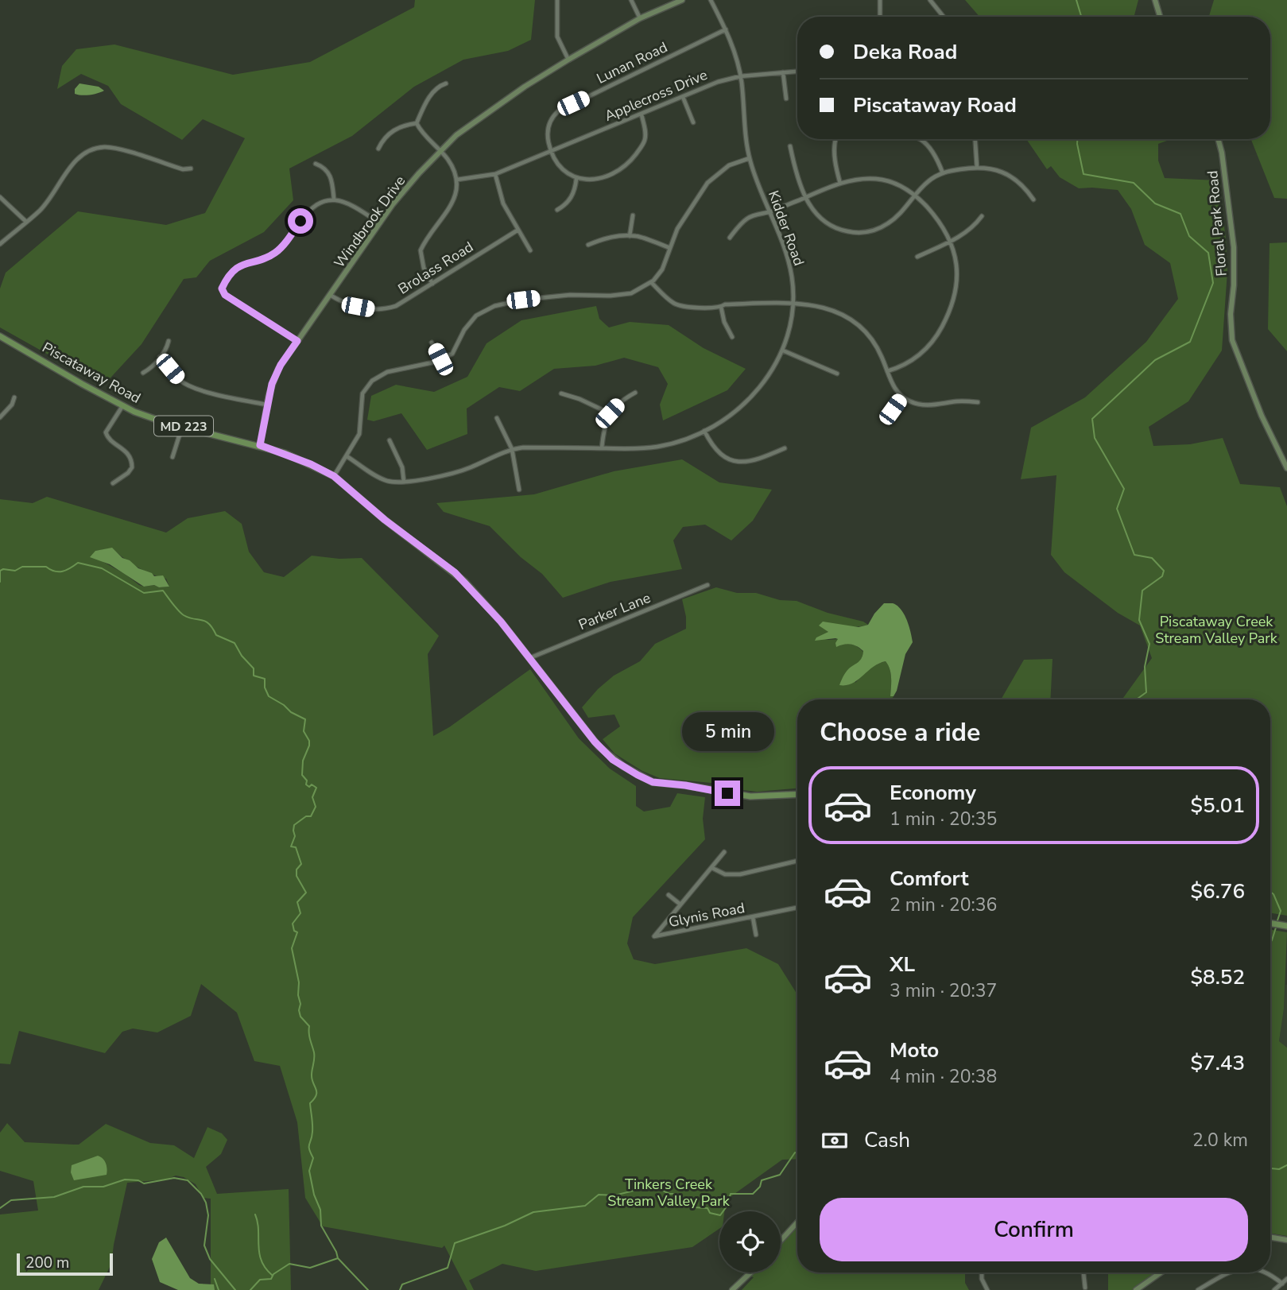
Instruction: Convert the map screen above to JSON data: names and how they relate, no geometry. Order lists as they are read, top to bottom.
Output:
{
  "streets": {
    "main road": ["Piscataway Road", "MD 223"],
    "street": [
      "Lunan Road",
      "Applecross Drive",
      "Windbrook Drive",
      "Floral Park Road",
      "Kidder Road",
      "Brolass Road",
      "Parker Lane",
      "Glynis Road"
    ]
  },
  "crossings": [
    ["Lunan Road", "Applecross Drive"],
    ["Lunan Road", "Kidder Road"],
    ["Applecross Drive", "Kidder Road"],
    ["Windbrook Drive", "Brolass Road"],
    ["Windbrook Drive", "Piscataway Road"],
    ["Piscataway Road", "Parker Lane"]
  ],
  "parks": ["Piscataway Creek Stream Valley Park", "Tinkers Creek Stream Valley Park"],
  "scale_bar": "200 m",
  "page": {
    "banner": ["Deka Road", "Piscataway Road"],
    "heading": "Choose a ride",
    "bubble": "5 min",
    "list": [
      {
        "name": "Economy",
        "note": "1 min · 20:35",
        "value": "$5.01"
      },
      {
        "name": "Comfort",
        "note": "2 min · 20:36",
        "value": "$6.76"
      },
      {
        "name": "XL",
        "note": "3 min · 20:37",
        "value": "$8.52"
      },
      {
        "name": "Moto",
        "note": "4 min · 20:38",
        "value": "$7.43"
      }
    ],
    "pay": ["Cash", "2.0 km"],
    "buttons": "Confirm",
    "scale": "200 m"
  }
}
